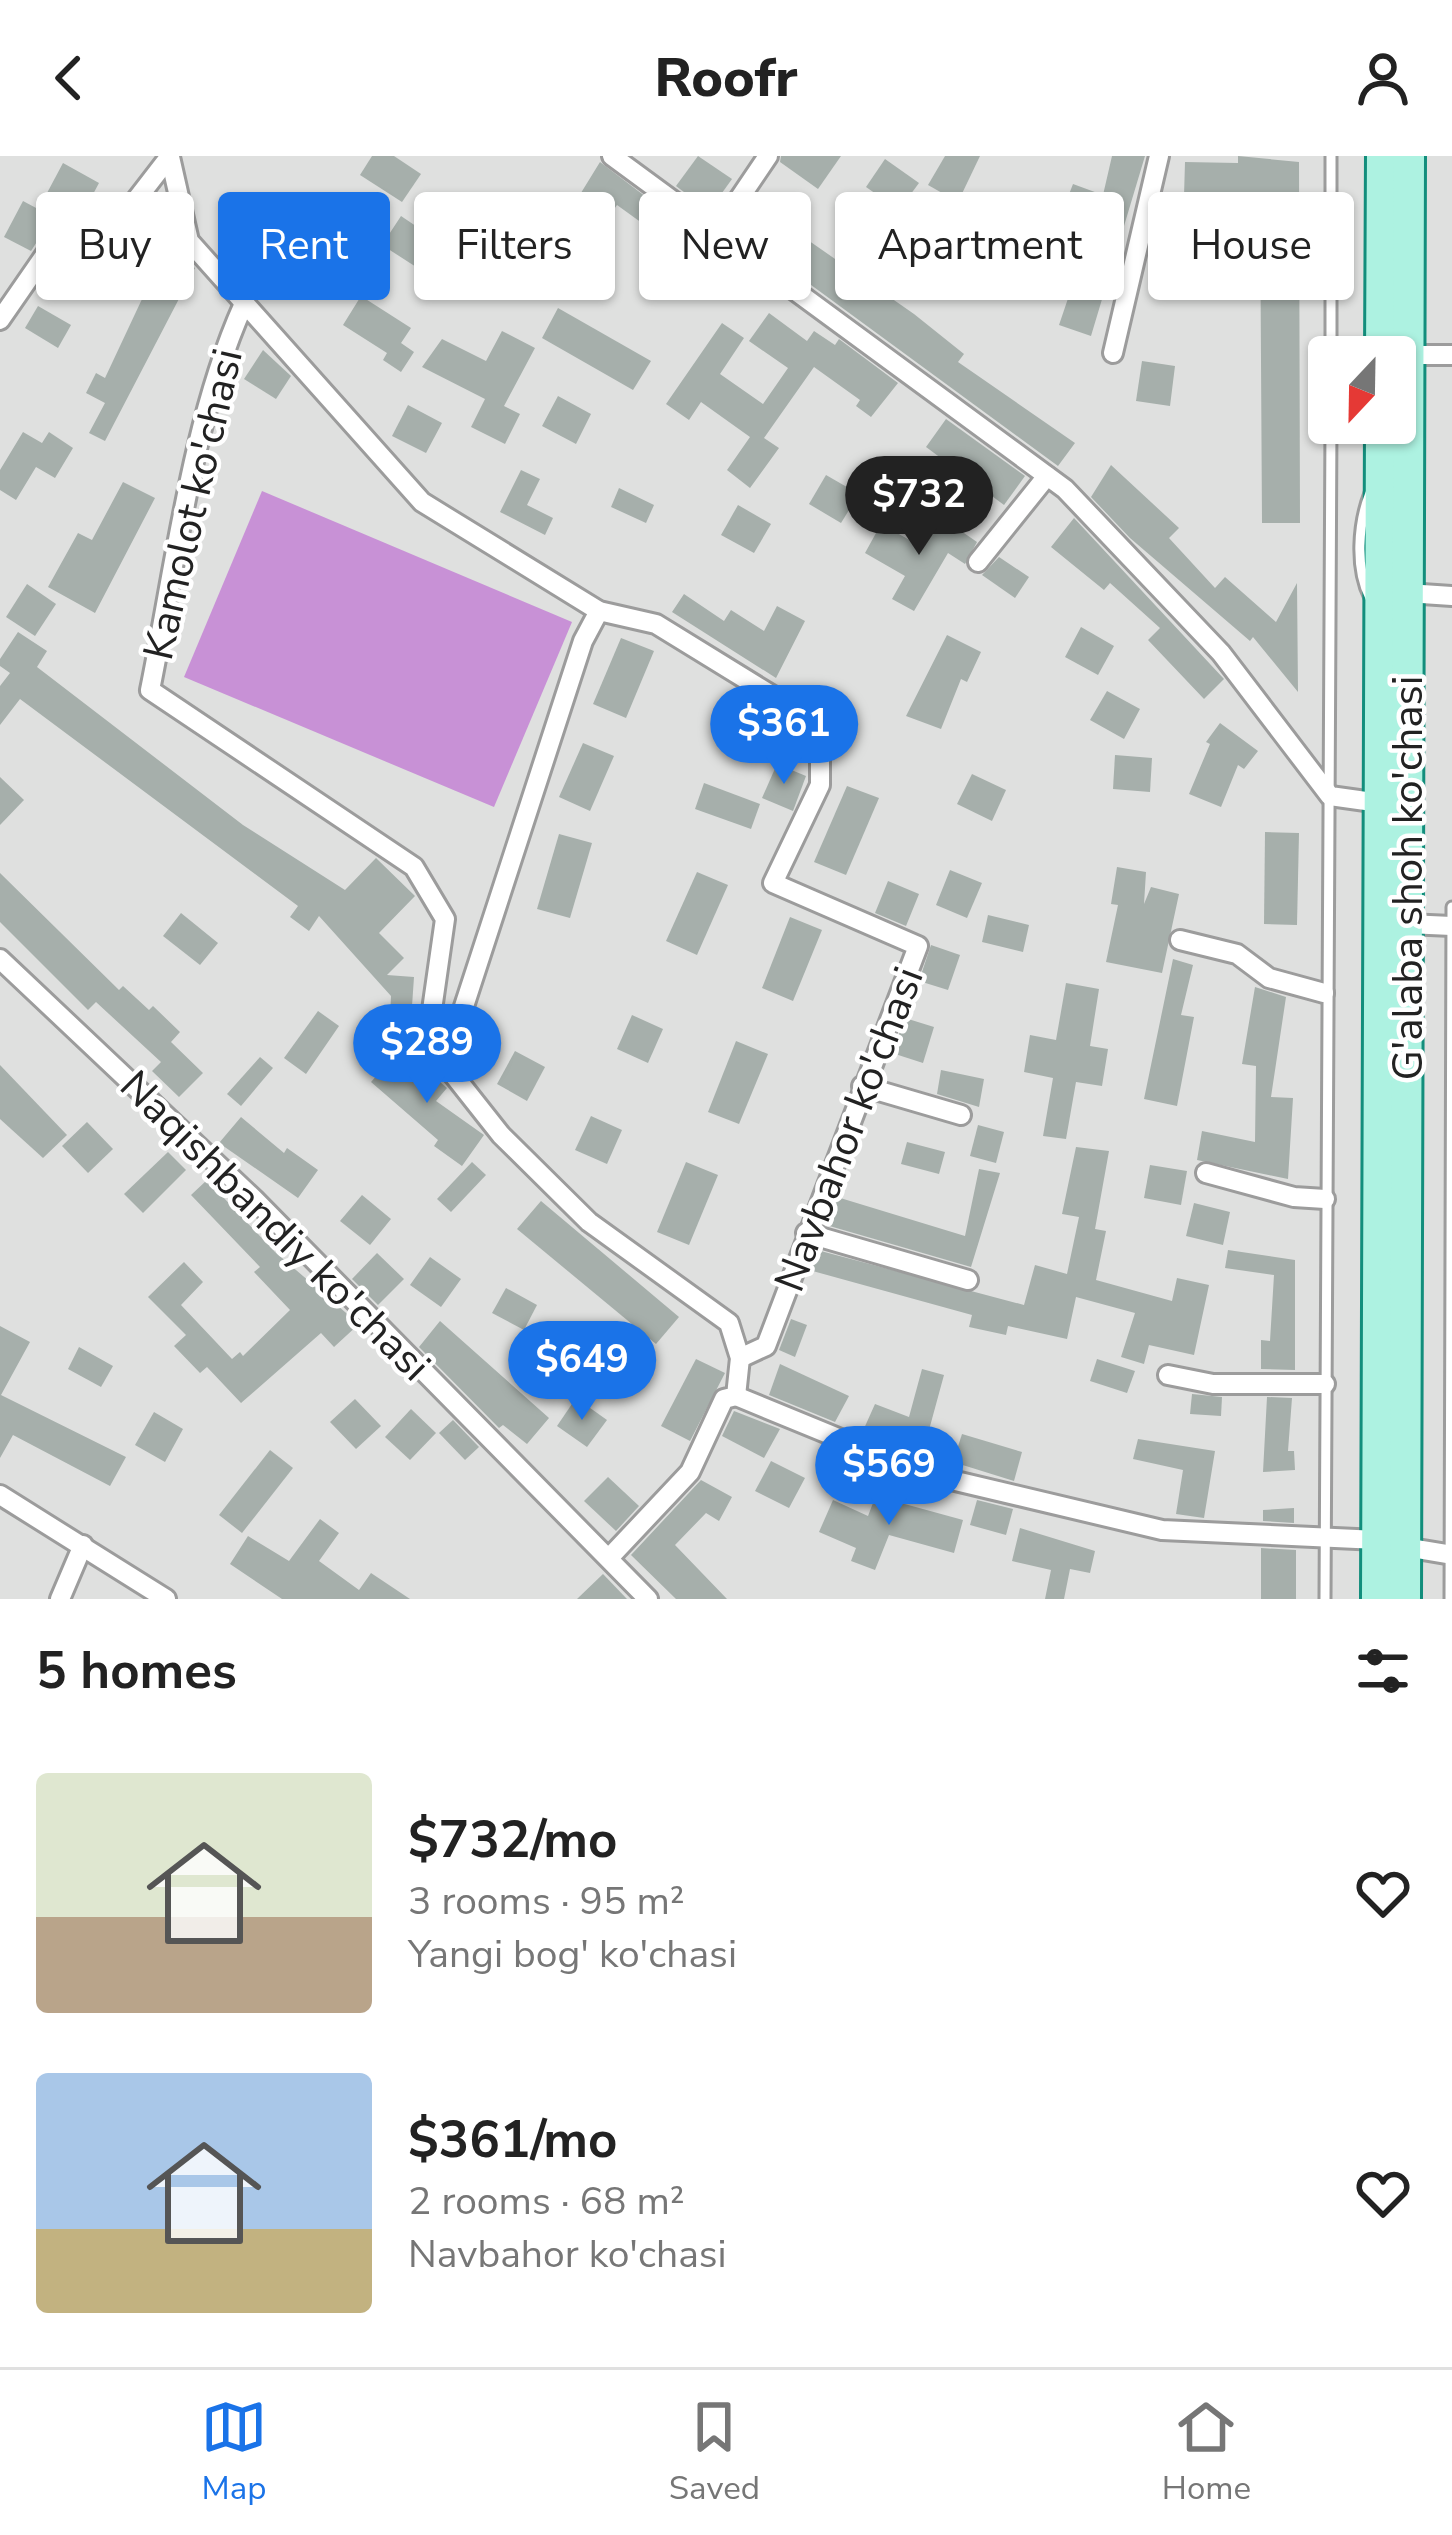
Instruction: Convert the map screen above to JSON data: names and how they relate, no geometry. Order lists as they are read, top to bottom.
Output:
{
  "streets": {
    "main road": ["G'alaba shoh ko'chasi"],
    "street": ["Kamolot ko'chasi", "Navbahor ko'chasi", "Naqishbandiy ko'chasi"]
  },
  "crossings": [
    ["Kamolot ko'chasi", "Navbahor ko'chasi"]
  ],
  "north": "bottom",
  "page": {
    "header": "Roofr",
    "chip": [
      "Buy",
      "Rent",
      "Filters",
      "New",
      "Apartment",
      "House"
    ],
    "price": [
      "$732",
      "$361",
      "$289",
      "$649",
      "$569"
    ],
    "heading": "5 homes",
    "list": [
      {
        "name": "$732/mo",
        "note": "3 rooms · 95 m² · Yangi bog' ko'chasi"
      },
      {
        "name": "$361/mo",
        "note": "2 rooms · 68 m² · Navbahor ko'chasi"
      }
    ],
    "tabs": ["Map", "Saved", "Home"]
  }
}
